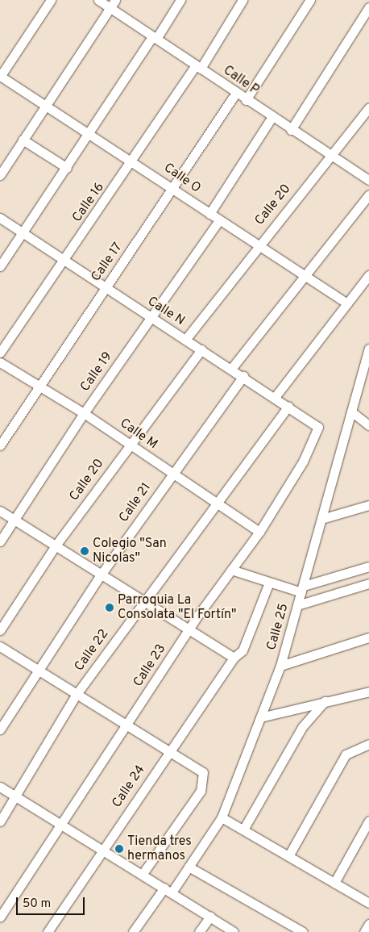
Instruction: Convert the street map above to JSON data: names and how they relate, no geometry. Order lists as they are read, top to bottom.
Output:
{
  "streets": {
    "street": [
      "Calle P",
      "Calle O",
      "Calle 16",
      "Calle 20",
      "Calle 17",
      "Calle N",
      "Calle 19",
      "Calle M",
      "Calle 21",
      "Calle 25",
      "Calle 22",
      "Calle 23",
      "Calle 24"
    ]
  },
  "crossings": [
    ["Calle P", "Calle 16"],
    ["Calle P", "Calle 20"],
    ["Calle P", "Calle 17"],
    ["Calle O", "Calle 16"],
    ["Calle O", "Calle 20"],
    ["Calle O", "Calle 17"],
    ["Calle O", "Calle 19"],
    ["Calle 16", "Calle N"],
    ["Calle 20", "Calle N"],
    ["Calle 20", "Calle M"],
    ["Calle 17", "Calle N"],
    ["Calle 17", "Calle M"],
    ["Calle N", "Calle 19"],
    ["Calle N", "Calle 21"],
    ["Calle N", "Calle 22"],
    ["Calle N", "Calle 23"],
    ["Calle 19", "Calle M"],
    ["Calle M", "Calle 21"],
    ["Calle M", "Calle 22"],
    ["Calle M", "Calle 23"],
    ["Calle 25", "Calle 24"]
  ],
  "places": ["Colegio \"San Nicolas\"", "Parroquia La Consolata \"El Fortín\"", "Tienda tres hermanos"],
  "scale_bar": "50 m"
}
